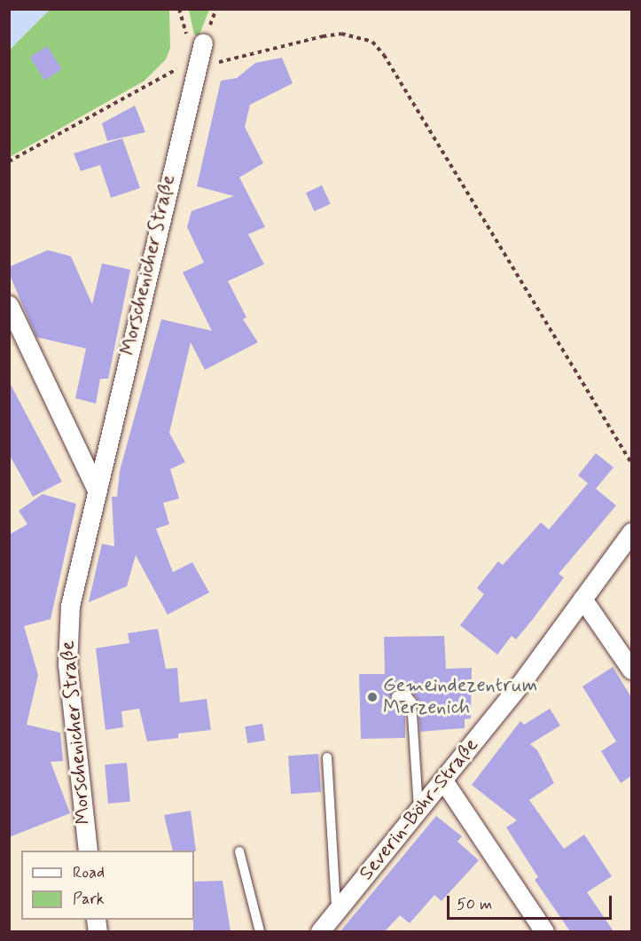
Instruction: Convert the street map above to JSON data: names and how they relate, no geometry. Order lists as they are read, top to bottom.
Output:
{
  "streets": {
    "street": ["Morschenicher Straße", "Severin-Böhr-Straße"]
  },
  "places": ["Gemeindezentrum Merzenich"],
  "legend": ["Road", "Park"],
  "scale_bar": "50 m"
}
